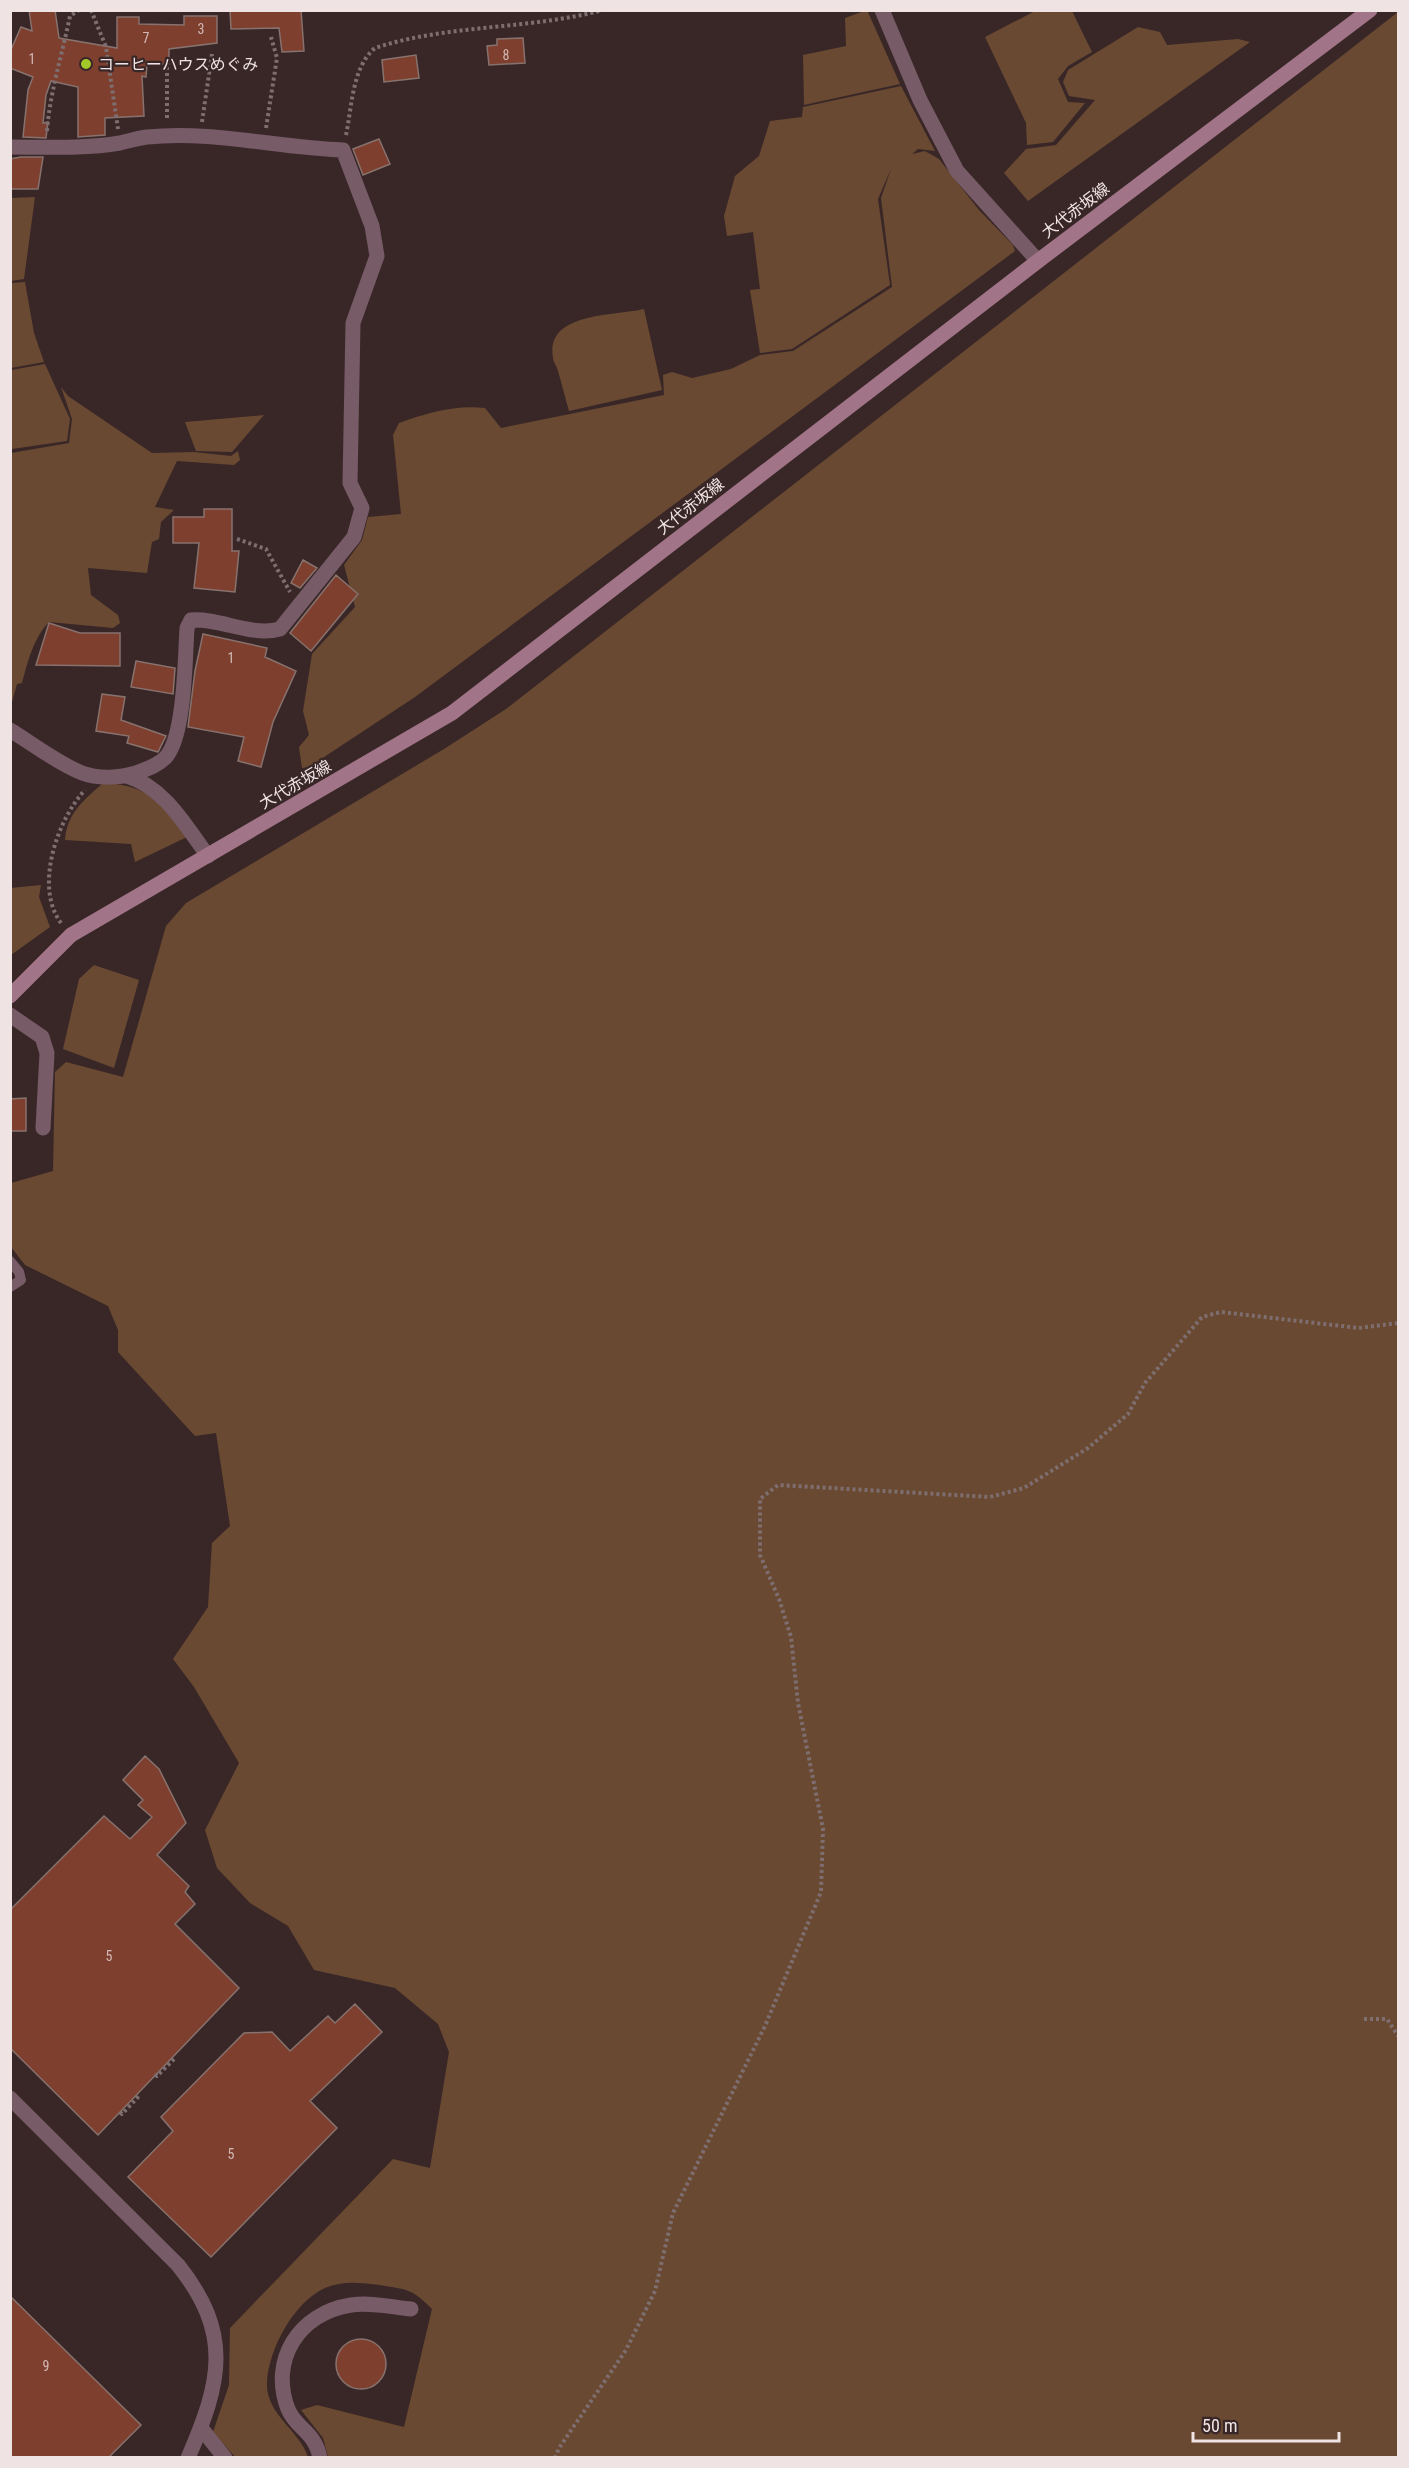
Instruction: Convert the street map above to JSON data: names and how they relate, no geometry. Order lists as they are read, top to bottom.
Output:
{
  "streets": {
    "main road": ["大代赤坂線"]
  },
  "places": ["コーヒーハウスめぐみ"],
  "house_numbers": [
    "3",
    "7",
    "8",
    "1",
    "1",
    "5",
    "5",
    "9"
  ],
  "scale_bar": "50 m"
}
